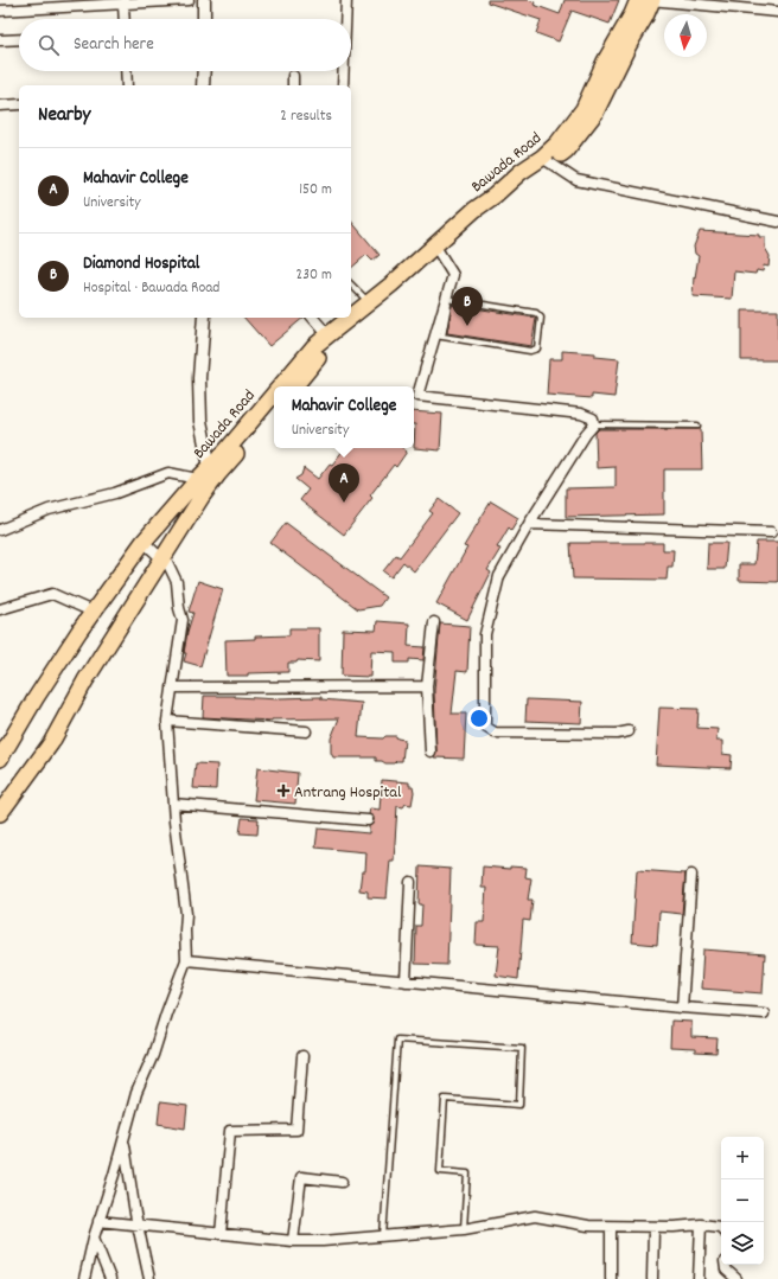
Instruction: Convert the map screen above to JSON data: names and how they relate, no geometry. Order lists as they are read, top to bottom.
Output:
{
  "streets": {
    "main road": ["Bawada Road"]
  },
  "places": {
    "health": ["Antrang Hospital"]
  },
  "north": "bottom",
  "page": {
    "search": "Search here",
    "heading": ["Nearby", "2 results"],
    "list": [
      {
        "mark": "A",
        "name": "Mahavir College",
        "note": "University",
        "value": "150 m"
      },
      {
        "mark": "B",
        "name": "Diamond Hospital",
        "note": "Hospital · Bawada Road",
        "value": "230 m"
      }
    ],
    "pins": ["B", "A"],
    "popup": ["Mahavir College", "University"],
    "map_buttons": ["+", "−"]
  }
}
